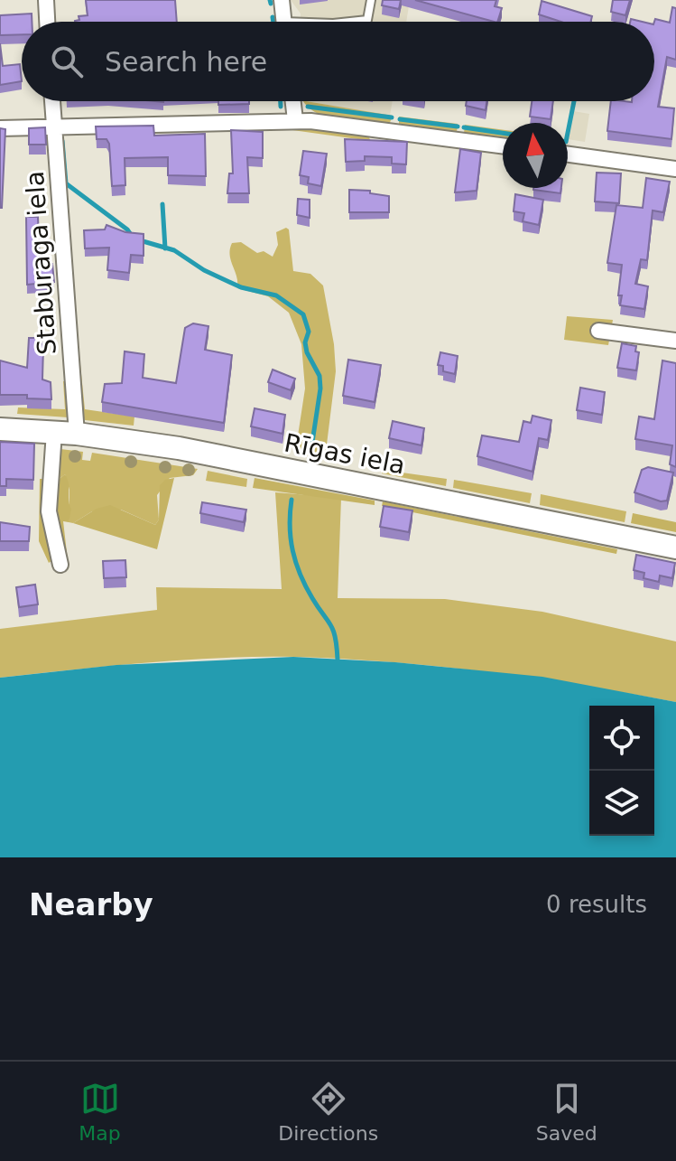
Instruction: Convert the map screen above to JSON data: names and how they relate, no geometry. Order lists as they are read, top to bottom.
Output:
{
  "streets": {
    "main road": ["Rīgas iela"],
    "street": ["Staburaga iela"]
  },
  "crossings": [
    ["Staburaga iela", "Rīgas iela"]
  ],
  "north": "top",
  "page": {
    "search": "Search here",
    "heading": ["Nearby", "0 results"],
    "nav": ["Map", "Directions", "Saved"]
  }
}
